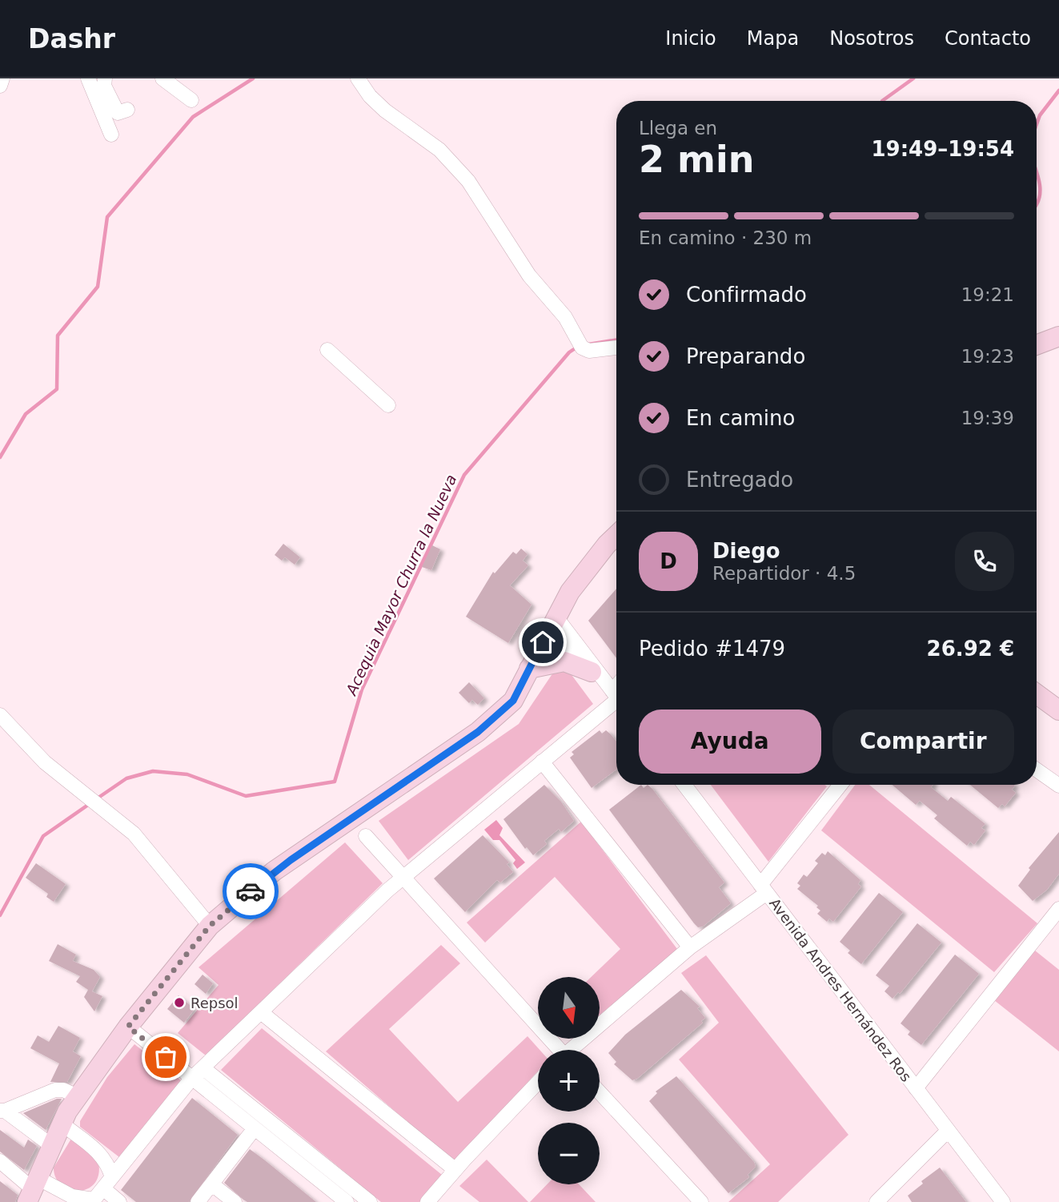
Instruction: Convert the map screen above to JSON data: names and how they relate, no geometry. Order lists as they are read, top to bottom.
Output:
{
  "streets": {
    "street": ["Avenida Andres Hernández Ros"]
  },
  "water": ["Acequia Mayor Churra la Nueva"],
  "places": ["Repsol"],
  "north": "bottom",
  "page": {
    "header": "Dashr",
    "nav": [
      "Inicio",
      "Mapa",
      "Nosotros",
      "Contacto"
    ],
    "heading": ["2 min", "Llega en", "19:49–19:54"],
    "panel": [
      "Diego",
      "Repartidor · 4.5",
      "Pedido #1479",
      "26.92 €"
    ],
    "bar": "En camino · 230 m",
    "list": [
      ["Confirmado", "19:21"],
      ["Preparando", "19:23"],
      ["En camino", "19:39"],
      "Entregado"
    ],
    "round": "D",
    "buttons": ["Ayuda", "Compartir"],
    "map_buttons": ["+", "−"]
  }
}
